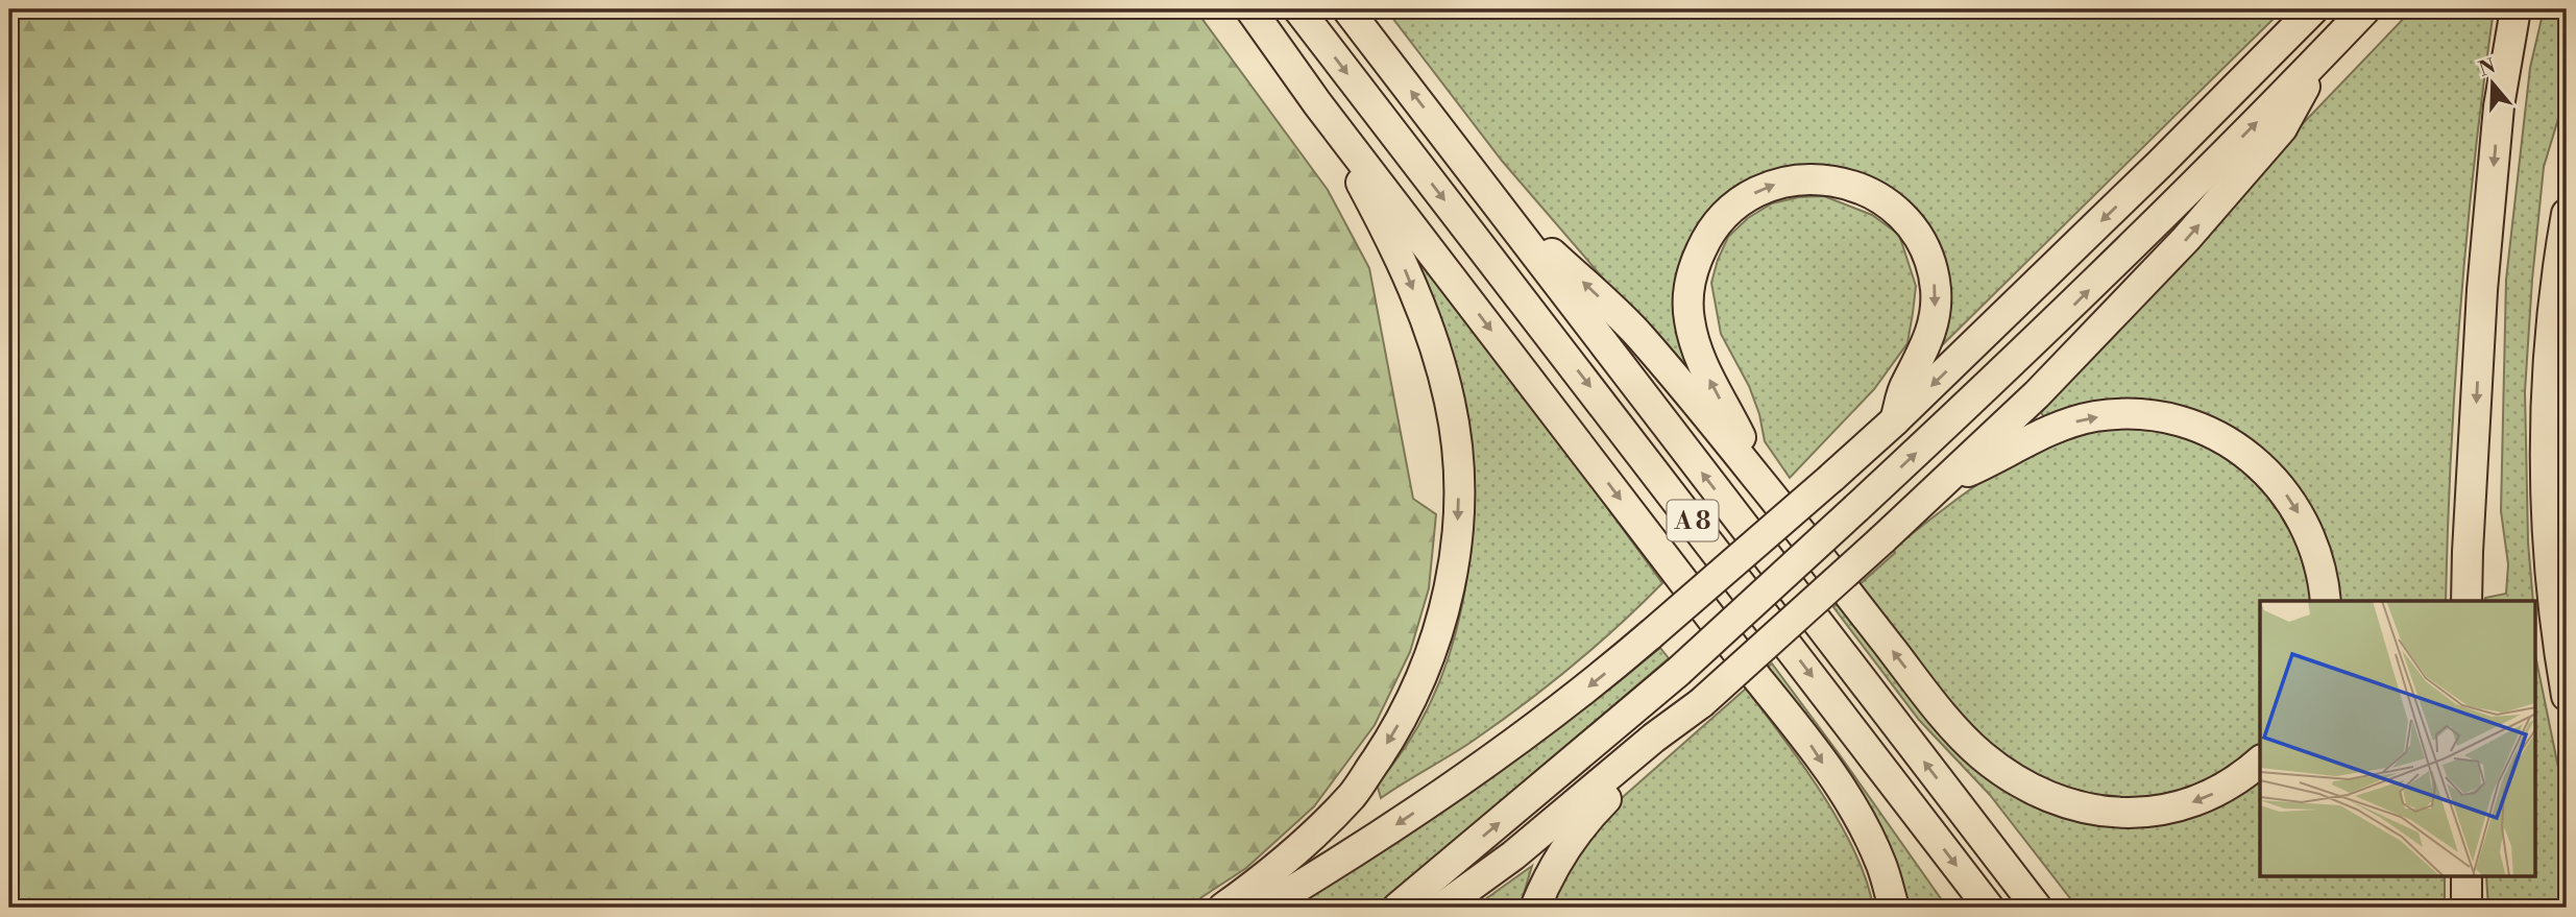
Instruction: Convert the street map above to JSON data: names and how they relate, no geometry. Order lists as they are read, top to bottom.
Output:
{
  "streets": {
    "highway": ["A 8"]
  },
  "north": "top"
}
